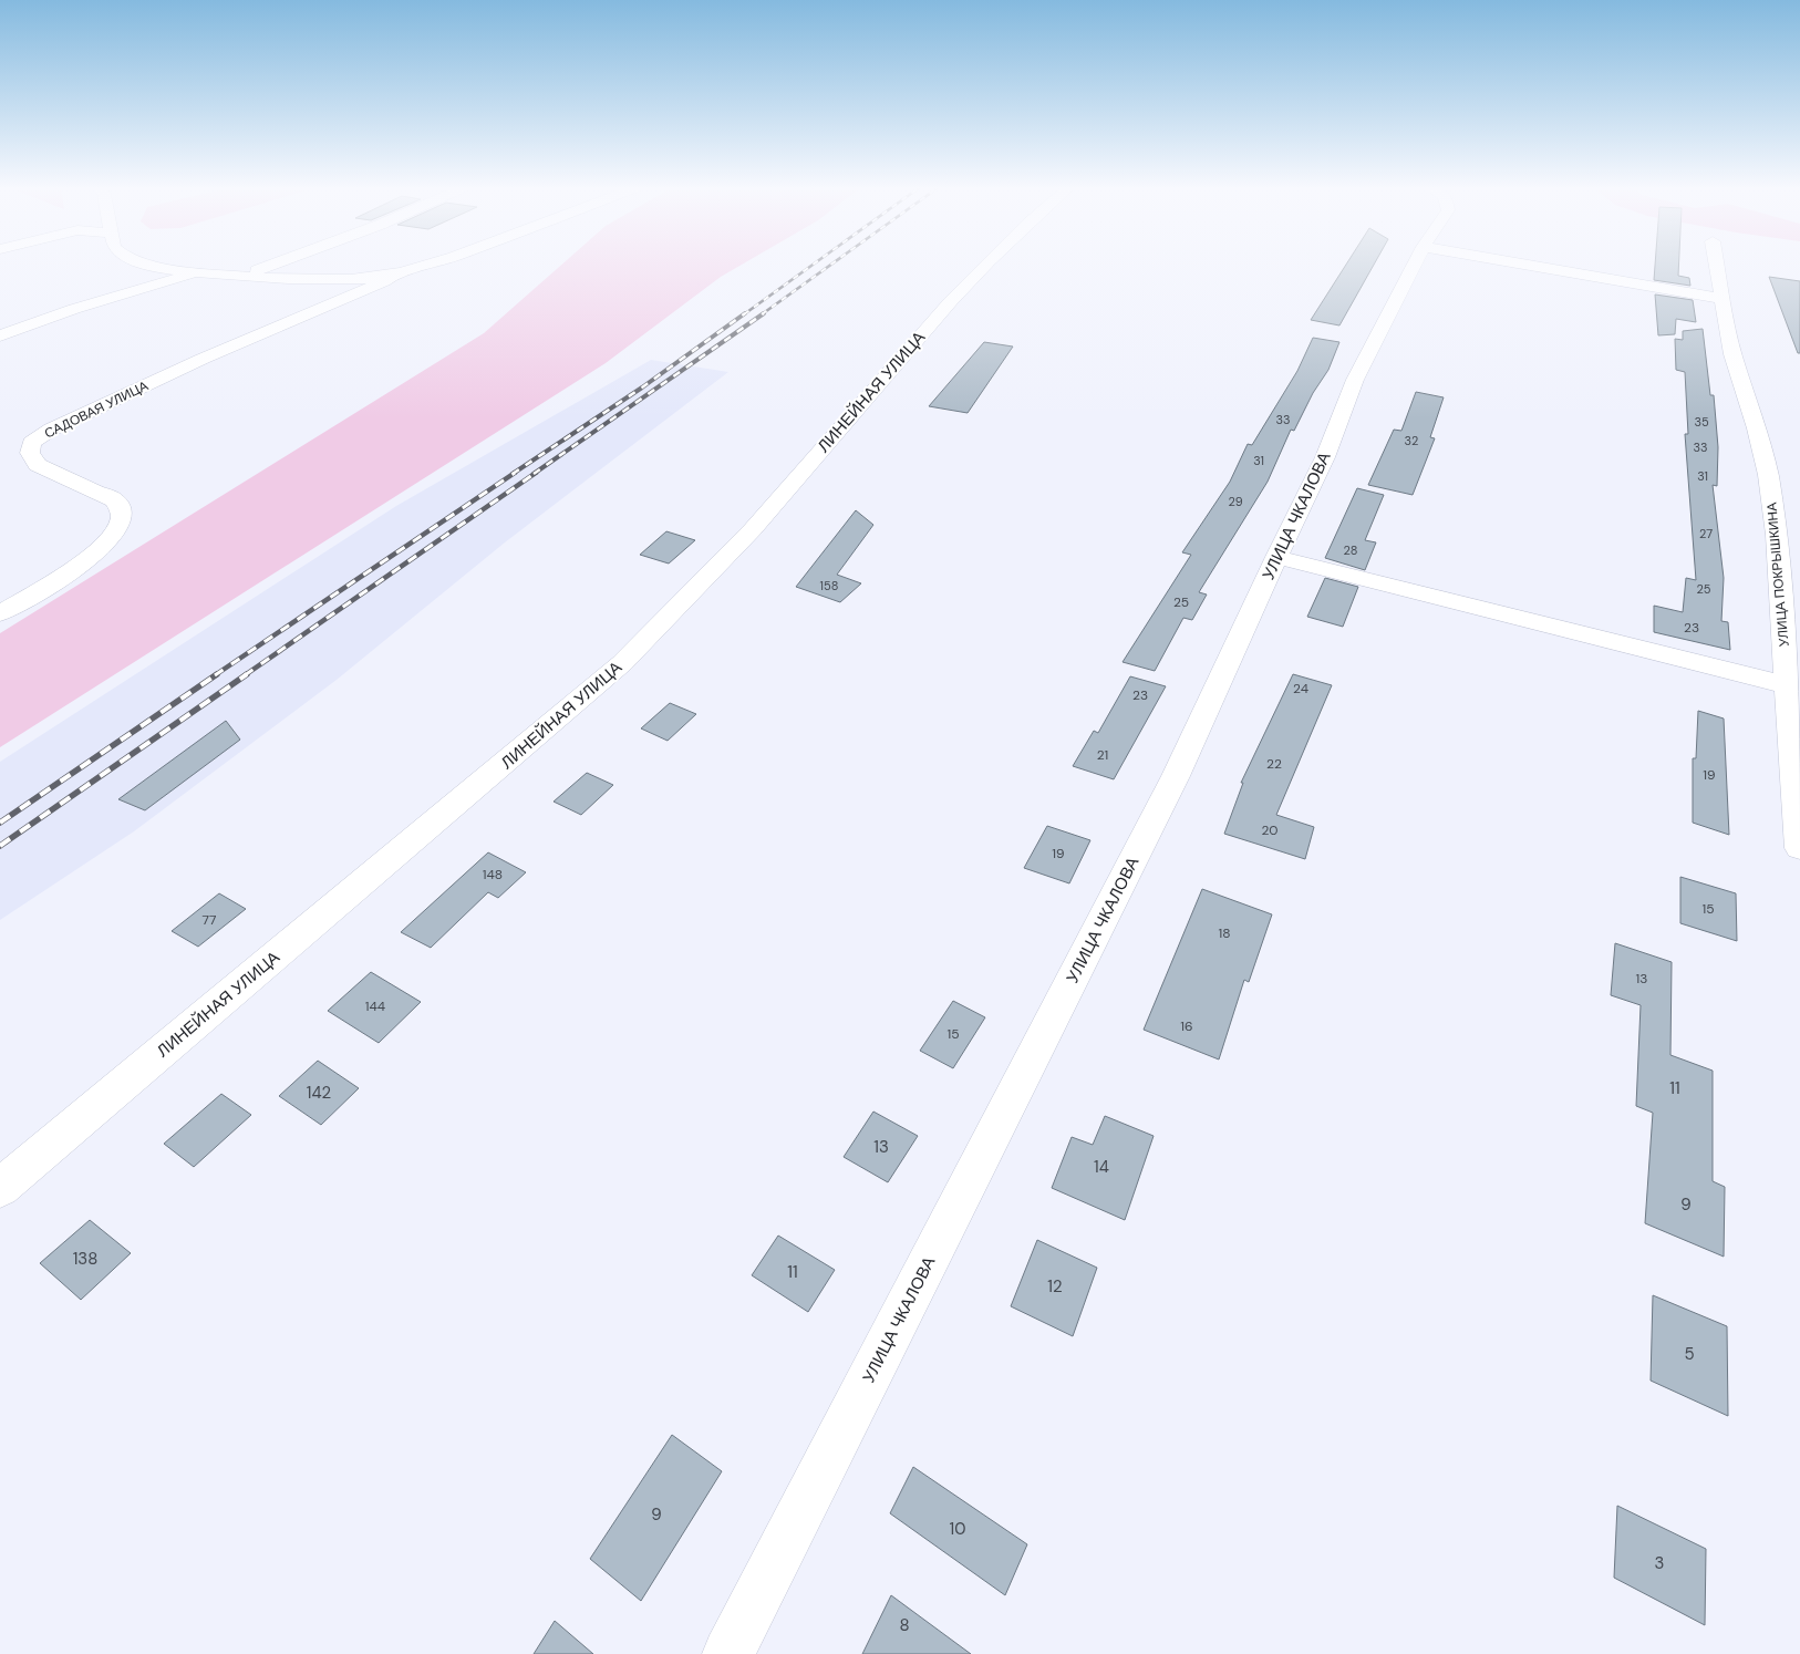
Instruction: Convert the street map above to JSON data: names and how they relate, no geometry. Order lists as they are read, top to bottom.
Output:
{
  "streets": {
    "street": [
      "ЛИНЕЙНАЯ УЛИЦА",
      "САДОВАЯ УЛИЦА",
      "УЛИЦА ЧКАЛОВА",
      "УЛИЦА ПОКРЫШКИНА"
    ]
  },
  "house_numbers": [
    "33",
    "35",
    "32",
    "33",
    "31",
    "31",
    "29",
    "27",
    "28",
    "158",
    "25",
    "25",
    "23",
    "24",
    "23",
    "21",
    "22",
    "19",
    "20",
    "19",
    "148",
    "15",
    "77",
    "18",
    "13",
    "144",
    "16",
    "15",
    "11",
    "142",
    "13",
    "14",
    "9",
    "138",
    "11",
    "12",
    "5",
    "9",
    "10",
    "3",
    "8"
  ]
}
